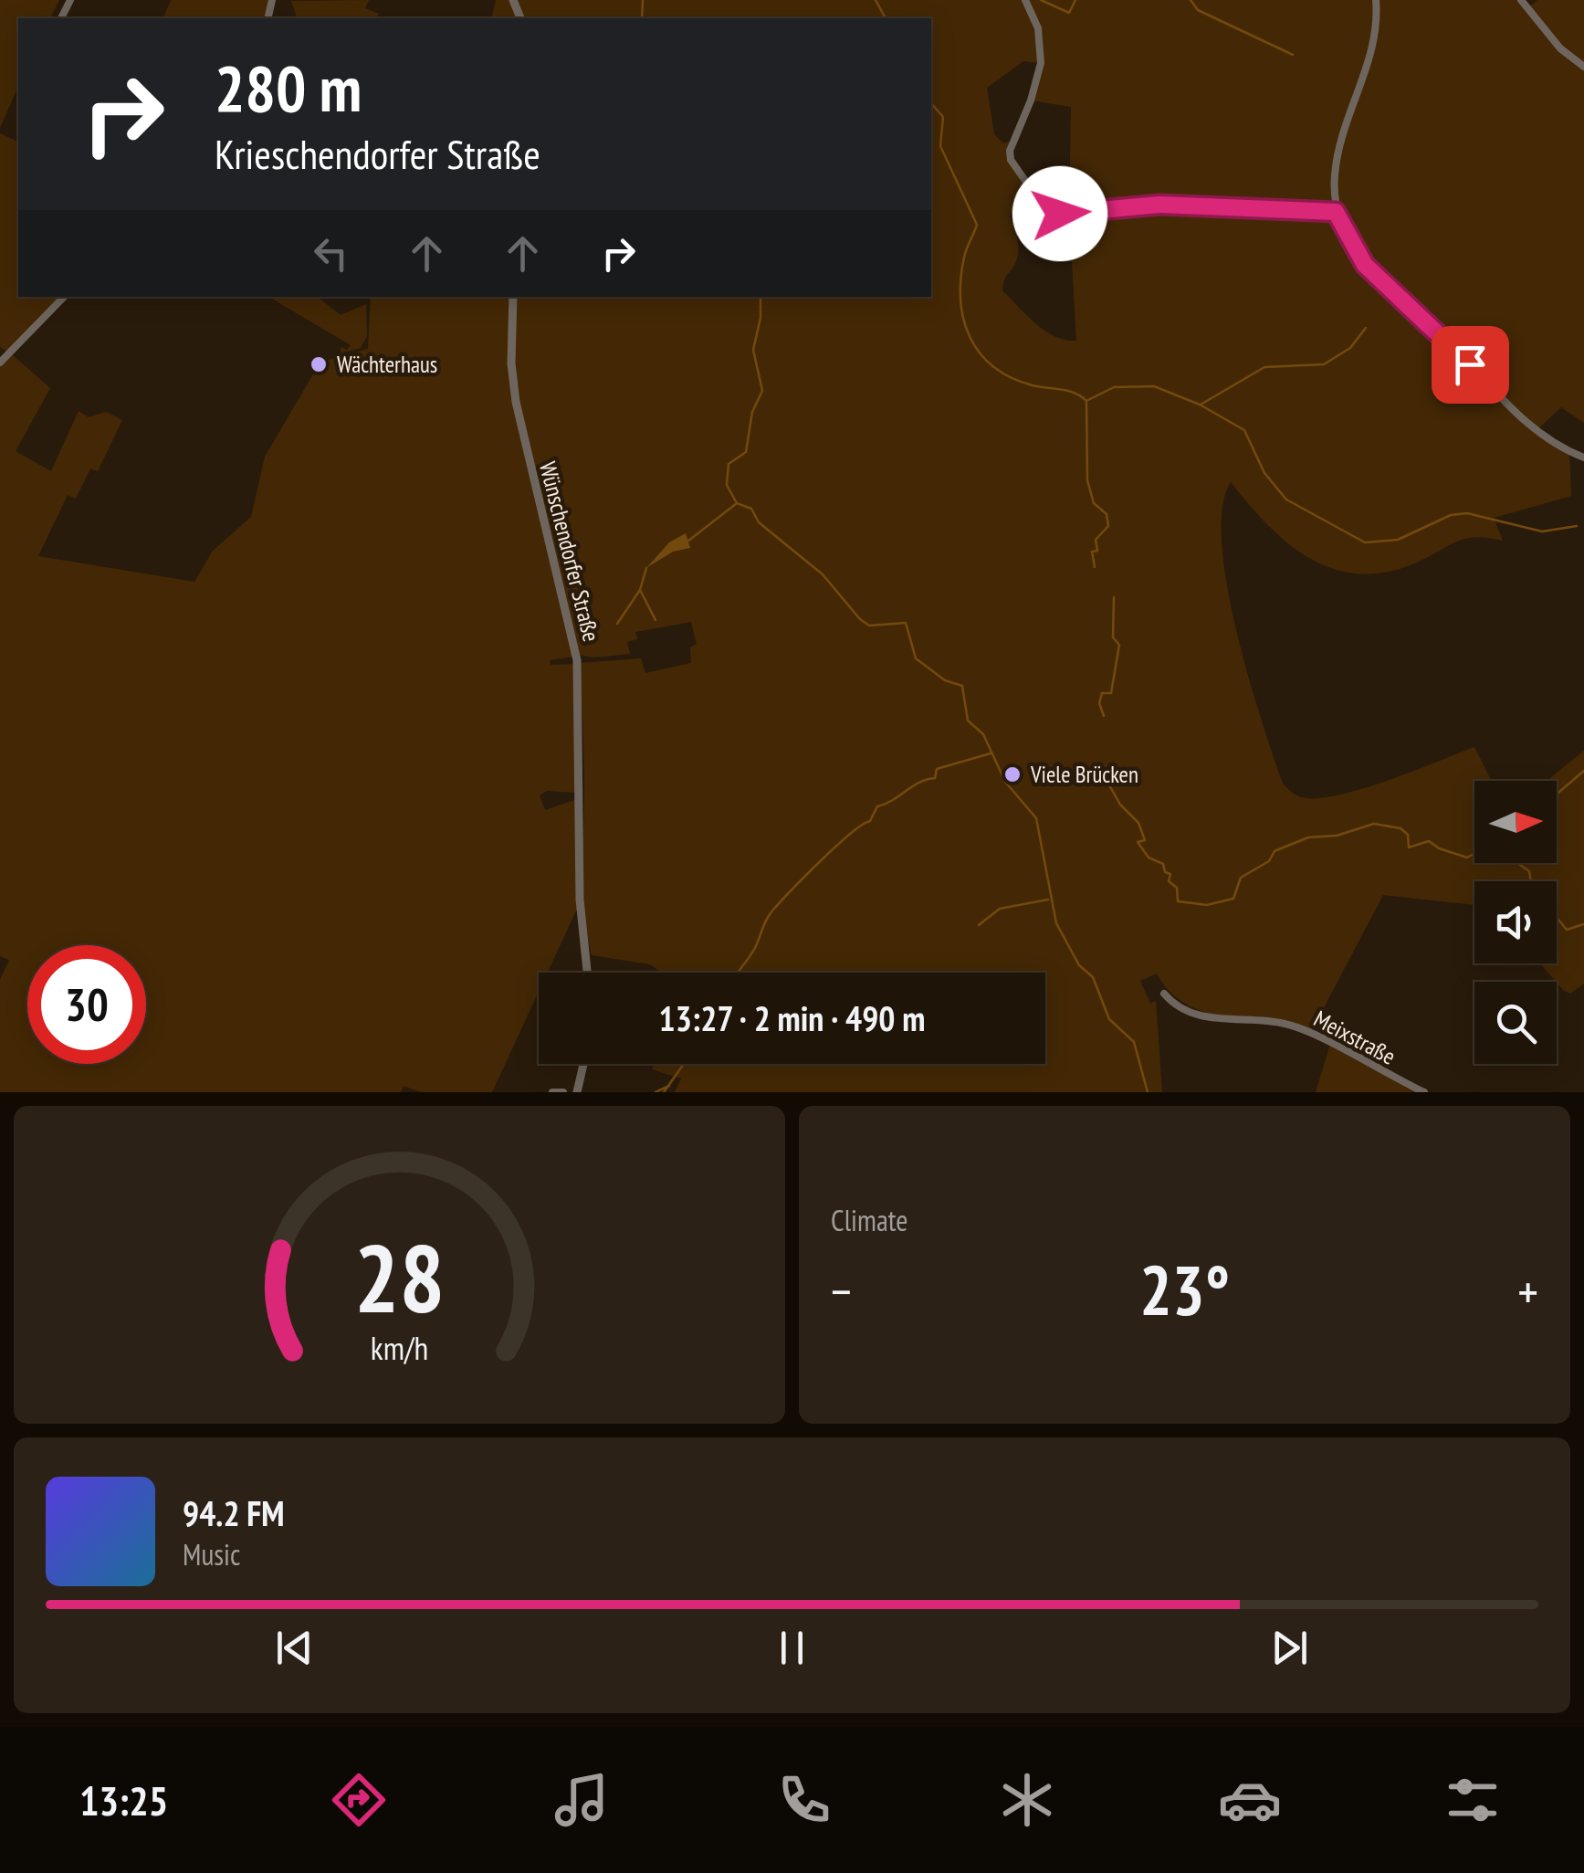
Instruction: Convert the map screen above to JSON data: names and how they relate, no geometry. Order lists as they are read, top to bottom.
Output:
{
  "streets": {
    "street": ["Wünschendorfer Straße", "Meixstraße"]
  },
  "places": ["Wächterhaus", "Viele Brücken"],
  "north": "right",
  "page": {
    "turn": ["280 m", "Krieschendorfer Straße"],
    "limit": "30",
    "trip": "13:27 · 2 min · 490 m",
    "tile": "Climate",
    "heat": ["−", "23°", "+"],
    "song": ["94.2 FM", "Music"],
    "tabs": "13:25",
    "gauge": ["28", "km/h"]
  }
}
